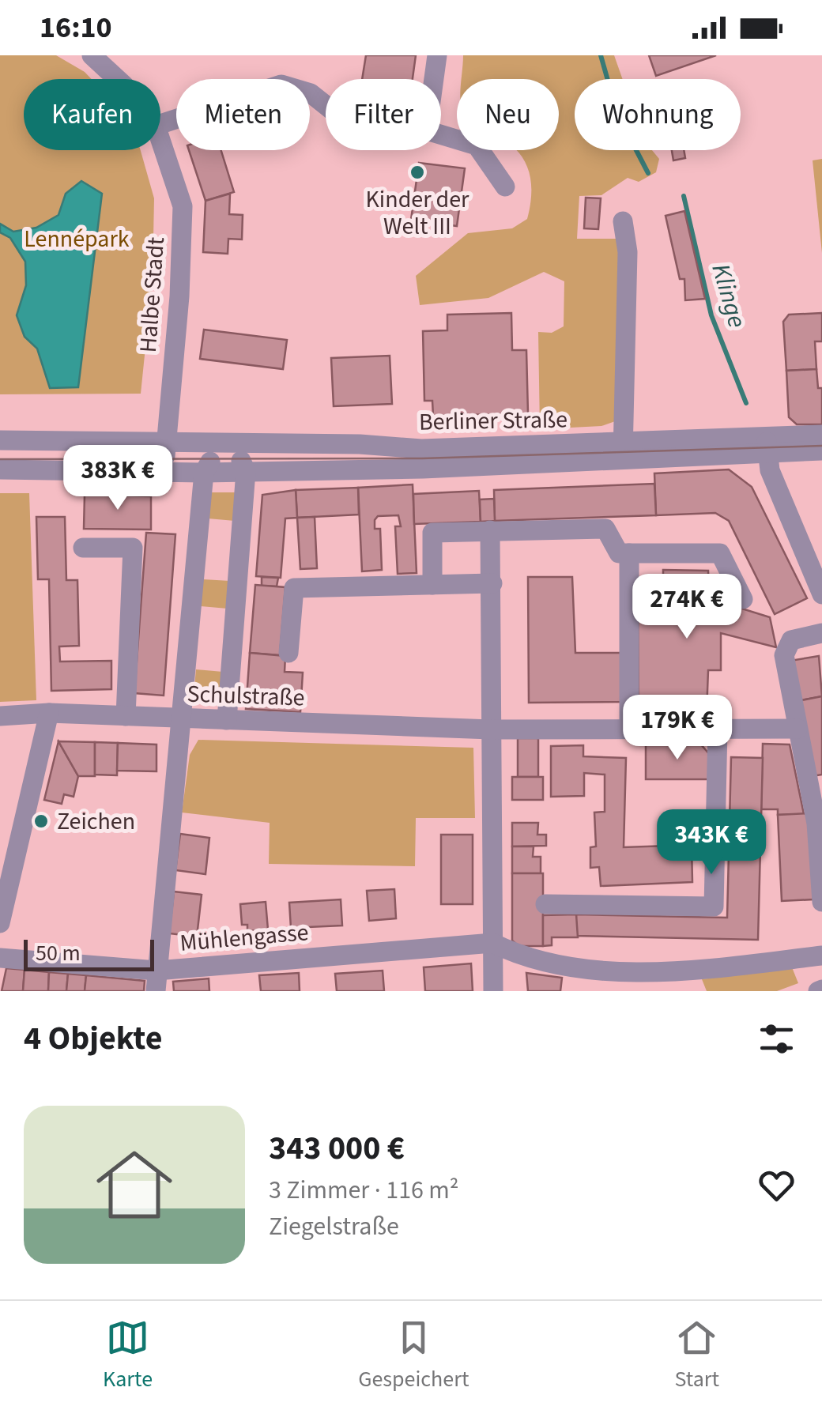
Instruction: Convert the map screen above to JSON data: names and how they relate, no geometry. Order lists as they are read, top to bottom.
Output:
{
  "streets": {
    "street": [
      "Halbe Stadt",
      "Berliner Straße",
      "Schulstraße",
      "Mühlengasse"
    ]
  },
  "crossings": [
    ["Halbe Stadt", "Berliner Straße"]
  ],
  "water": ["Klinge"],
  "parks": ["Lennépark"],
  "places": ["Kinder der Welt III", "Zeichen"],
  "scale_bar": "50 m",
  "page": {
    "status": "16:10",
    "chip": [
      "Kaufen",
      "Mieten",
      "Filter",
      "Neu",
      "Wohnung"
    ],
    "price": [
      "383K €",
      "274K €",
      "179K €",
      "343K €"
    ],
    "scale": "50 m",
    "heading": "4 Objekte",
    "list": [
      {
        "name": "343 000 €",
        "note": "3 Zimmer · 116 m² · Ziegelstraße"
      }
    ],
    "tabs": ["Karte", "Gespeichert", "Start"]
  }
}
